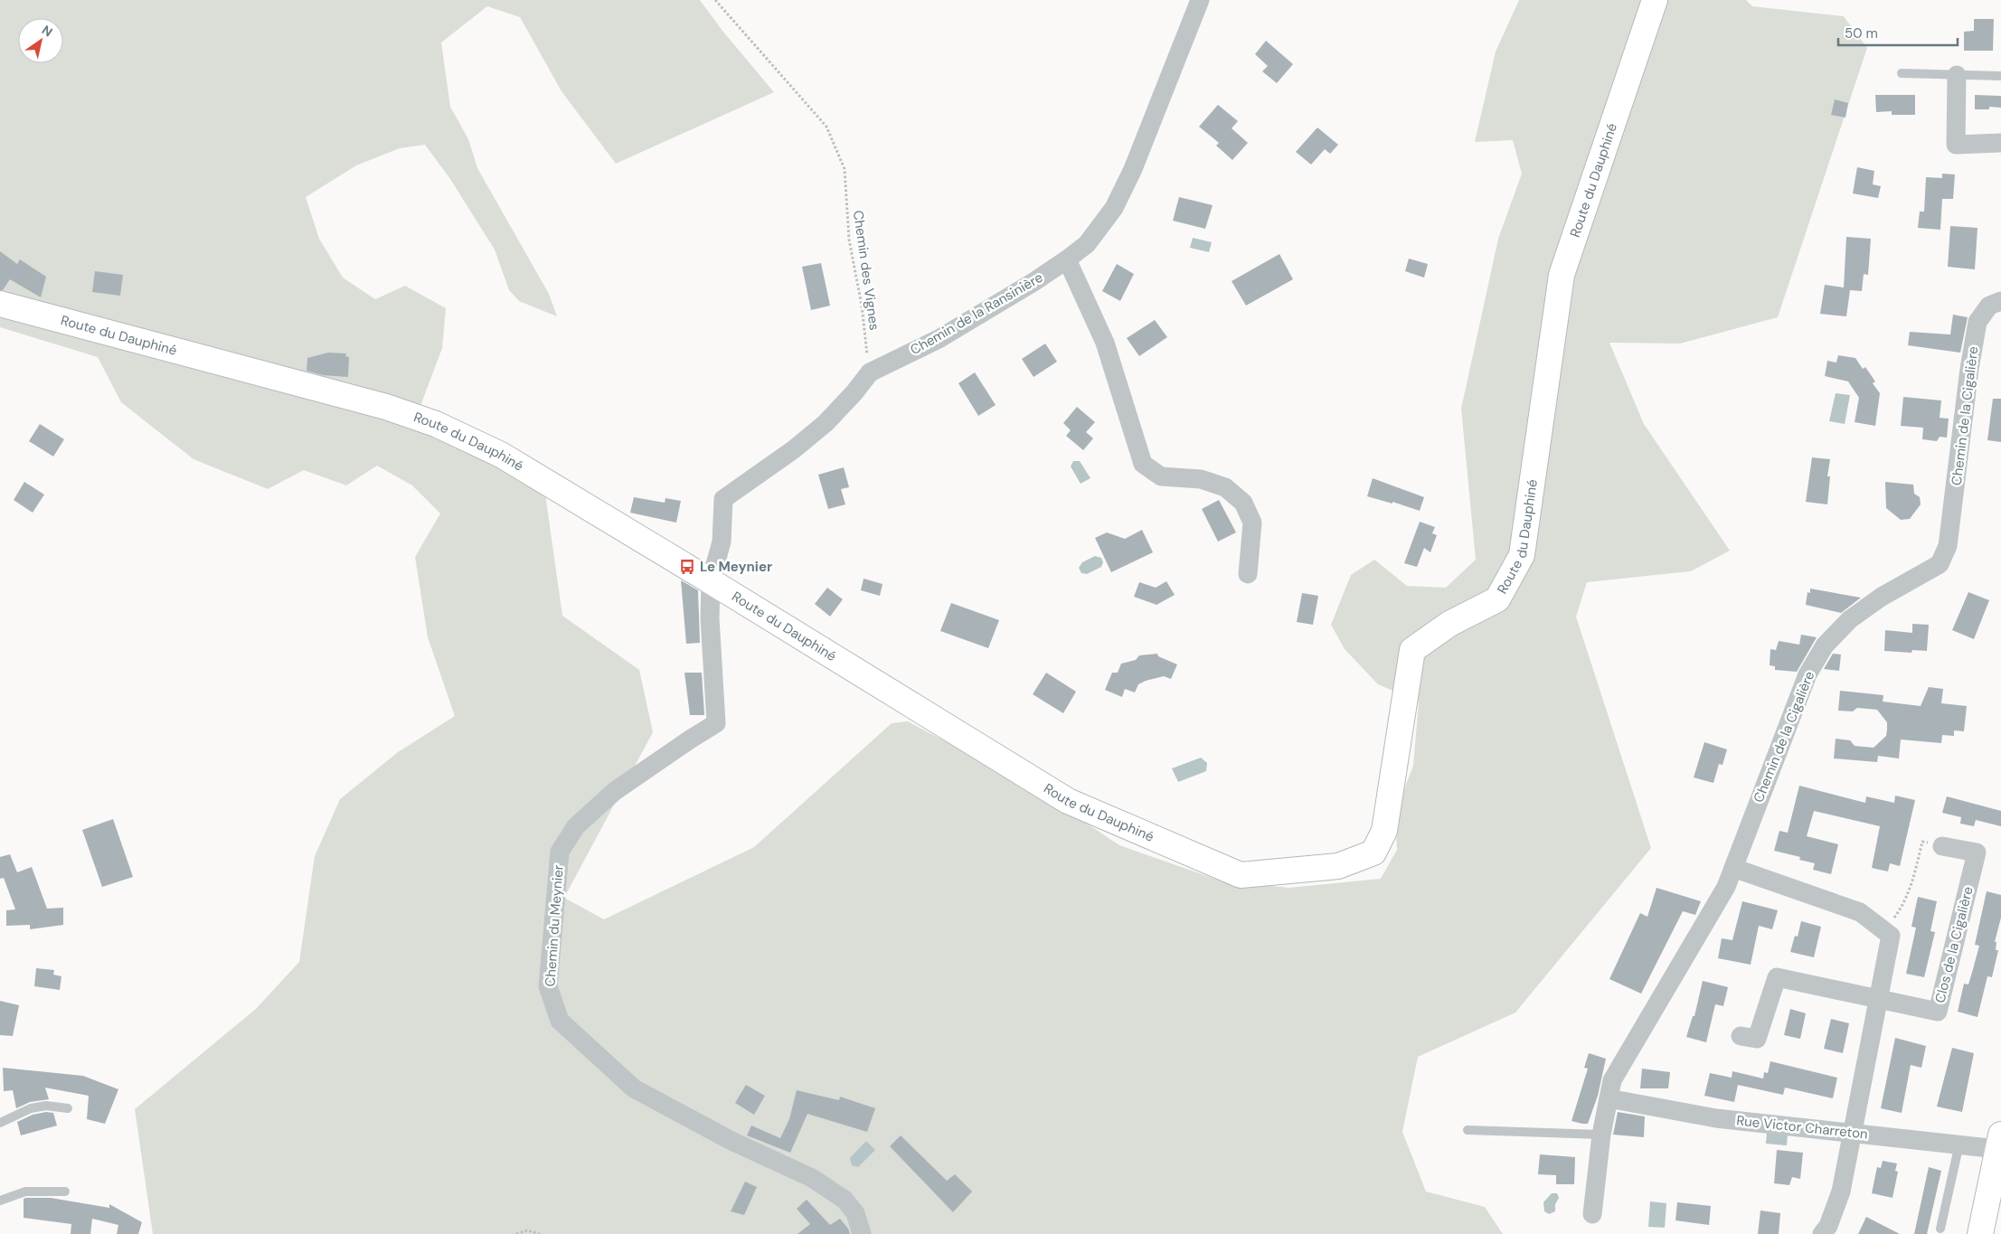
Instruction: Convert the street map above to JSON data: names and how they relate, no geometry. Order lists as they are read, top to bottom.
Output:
{
  "streets": {
    "street": [
      "Route du Dauphiné",
      "Chemin de la Ransinière",
      "Chemin de la Cigalière",
      "Chemin du Meynier",
      "Clos de la Cigalière",
      "Rue Victor Charreton"
    ],
    "path": ["Chemin des Vignes"]
  },
  "crossings": [
    ["Route du Dauphiné", "Chemin de la Ransinière"],
    ["Route du Dauphiné", "Chemin du Meynier"],
    ["Chemin des Vignes", "Chemin de la Ransinière"],
    ["Chemin de la Ransinière", "Chemin du Meynier"],
    ["Chemin de la Cigalière", "Rue Victor Charreton"]
  ],
  "places": {
    "bus stop": ["Le Meynier"]
  },
  "scale_bar": "50 m",
  "north": "top right"
}
